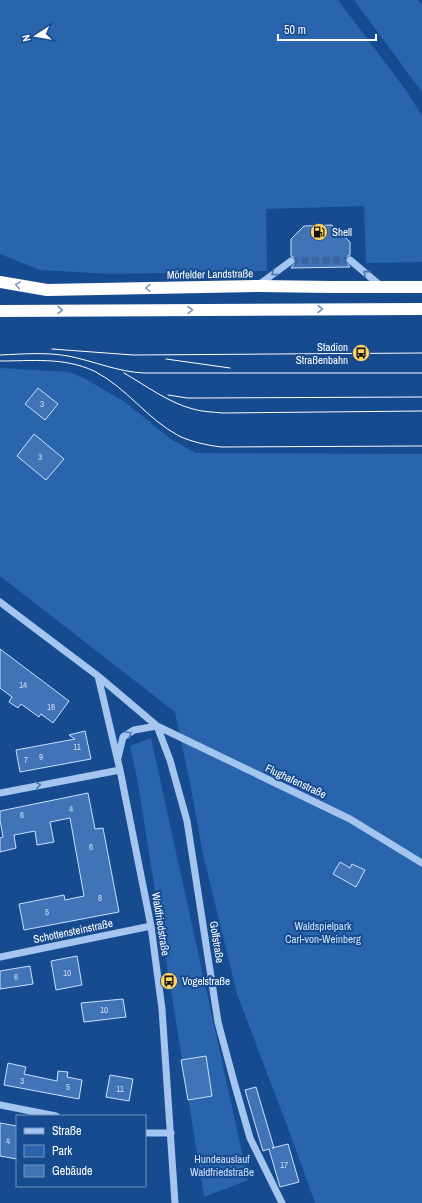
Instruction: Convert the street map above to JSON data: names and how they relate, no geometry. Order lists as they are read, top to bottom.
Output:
{
  "streets": {
    "highway": ["Mörfelder Landstraße"],
    "street": [
      "Flughafenstraße",
      "Waldfriedstraße",
      "Schottensteinstraße",
      "Golfstraße"
    ]
  },
  "crossings": [
    ["Flughafenstraße", "Waldfriedstraße"],
    ["Flughafenstraße", "Golfstraße"],
    ["Waldfriedstraße", "Schottensteinstraße"]
  ],
  "parks": ["Waldspielpark Carl-von-Weinberg", "Hundeauslauf Waldfriedstraße"],
  "places": {
    "fuel station": ["Shell"],
    "bus stop": ["Stadion Straßenbahn", "Vogelstraße"]
  },
  "house_numbers": [
    "3",
    "3",
    "14",
    "16",
    "11",
    "9",
    "7",
    "4",
    "6",
    "6",
    "8",
    "5",
    "10",
    "6",
    "10",
    "3",
    "5",
    "11",
    "4",
    "17"
  ],
  "legend": ["Straße", "Park", "Gebäude"],
  "scale_bar": "50 m",
  "north": "left"
}
